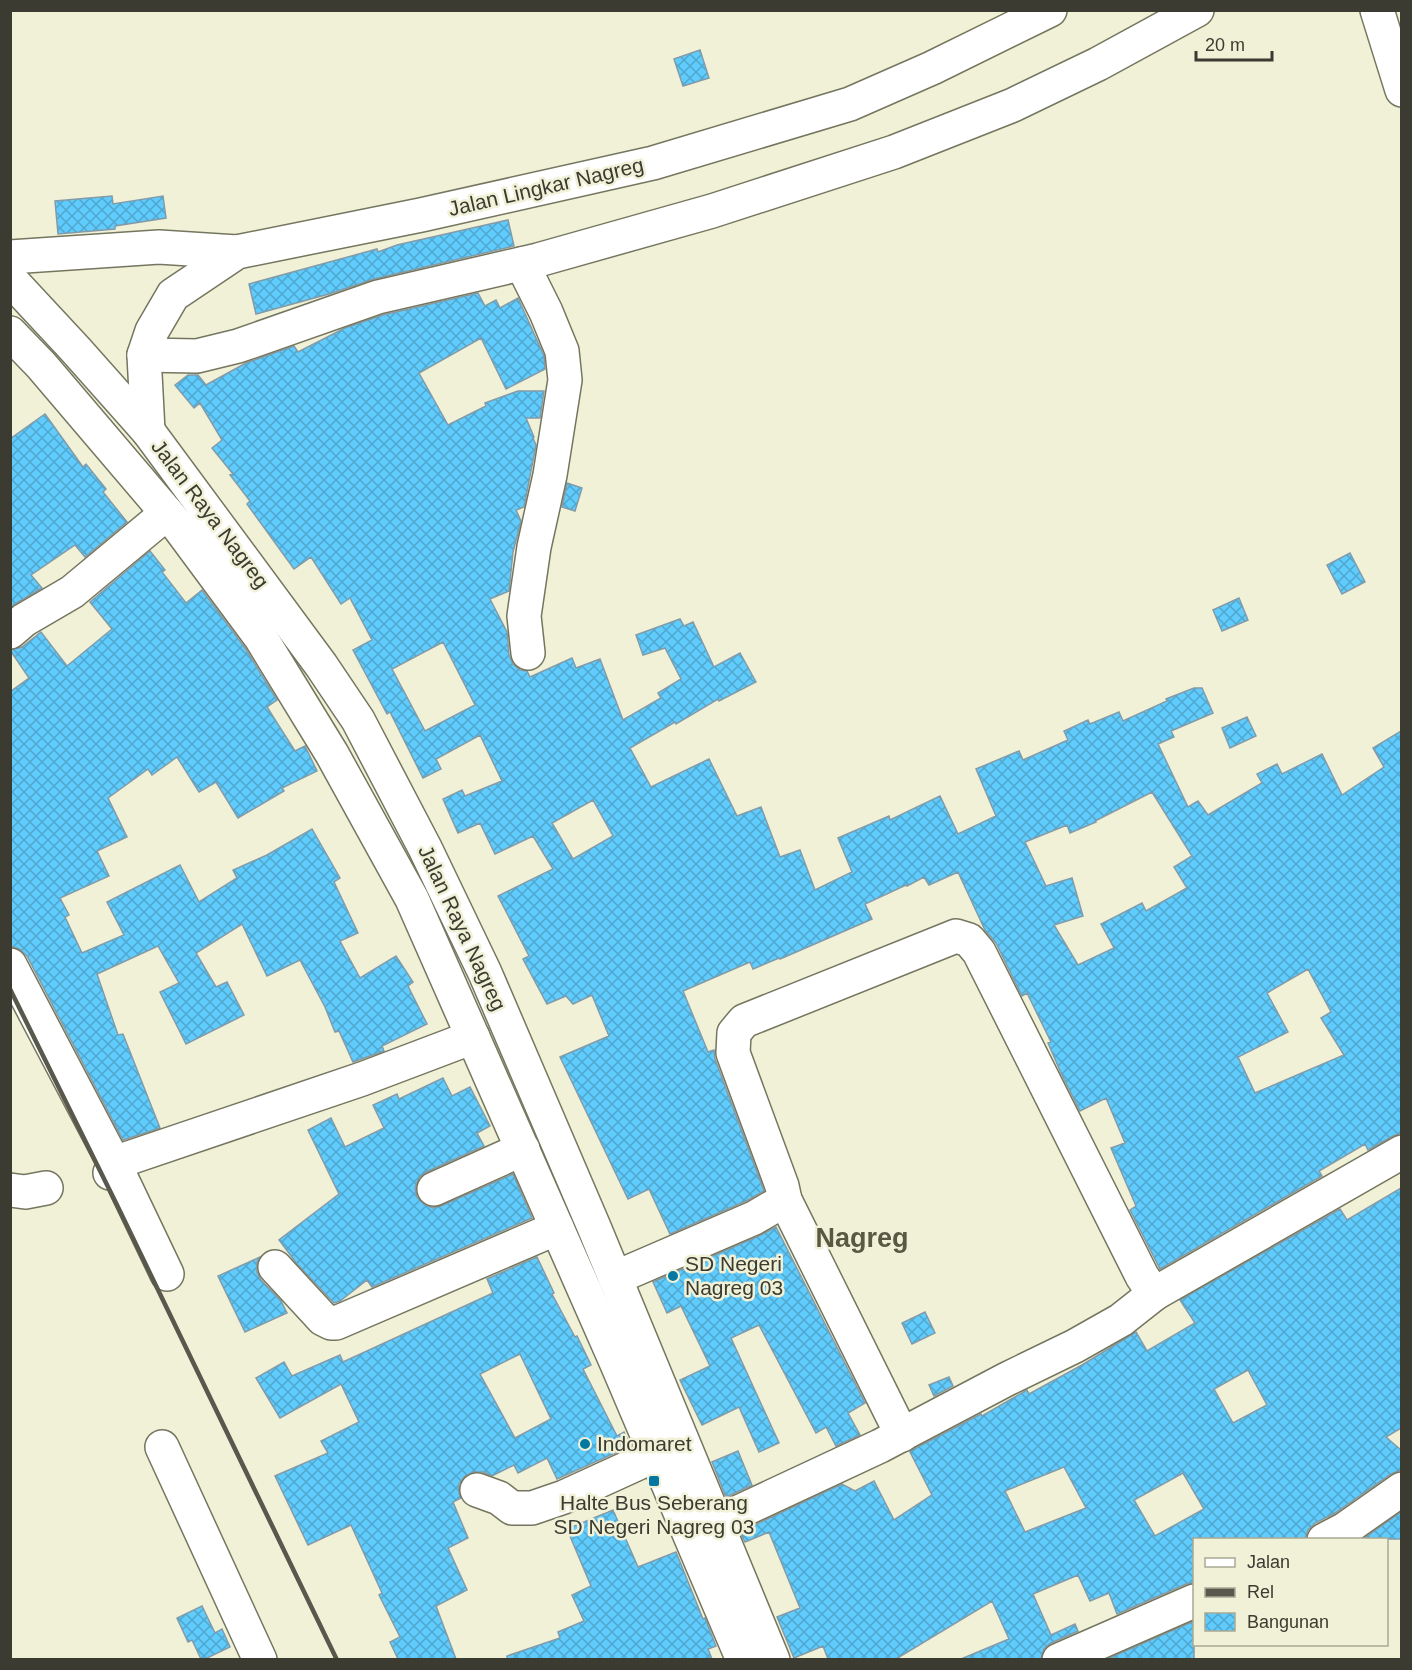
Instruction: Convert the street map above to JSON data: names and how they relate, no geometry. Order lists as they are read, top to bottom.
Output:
{
  "streets": {
    "main road": ["Jalan Lingkar Nagreg", "Jalan Raya Nagreg"]
  },
  "crossings": [
    ["Jalan Lingkar Nagreg", "Jalan Raya Nagreg"]
  ],
  "districts": ["Nagreg"],
  "places": {
    "other": ["SD Negeri Nagreg 03", "Indomaret"],
    "transit": ["Halte Bus Seberang SD Negeri Nagreg 03"]
  },
  "legend": ["Jalan", "Rel", "Bangunan"],
  "scale_bar": "20 m"
}
